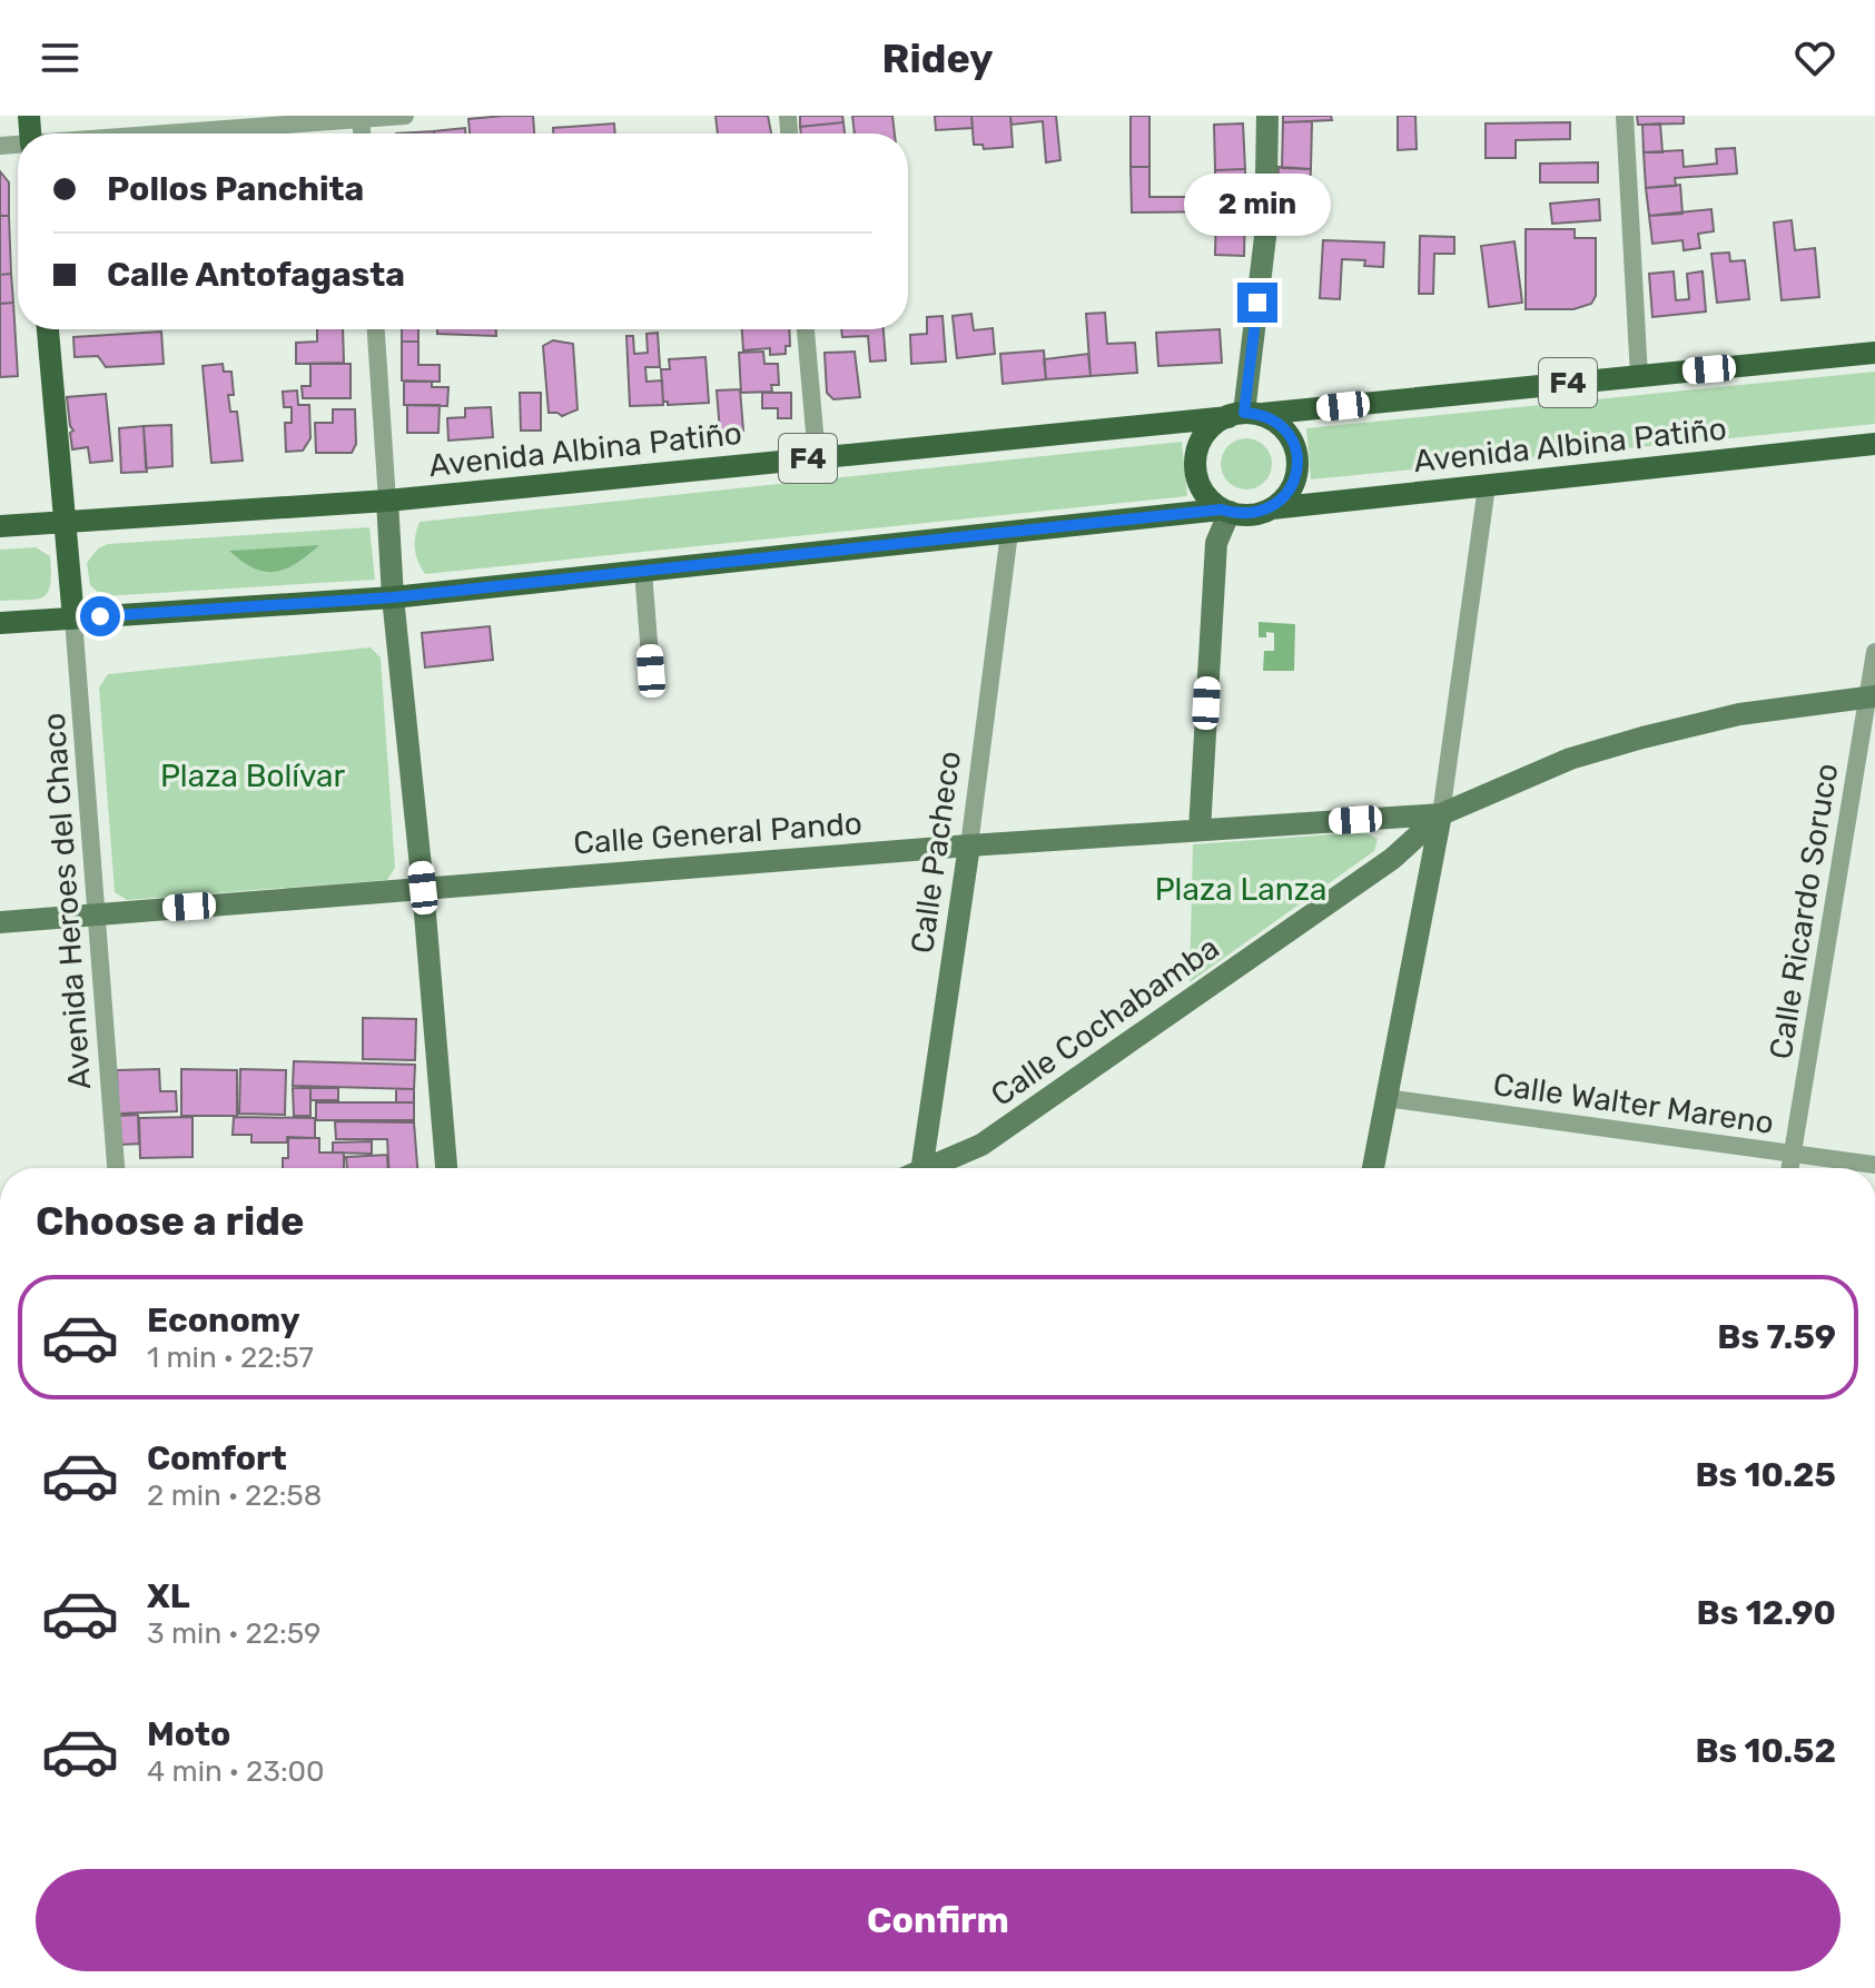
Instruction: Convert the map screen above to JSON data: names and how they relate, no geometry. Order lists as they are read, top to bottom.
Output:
{
  "streets": {
    "main road": [
      "F4",
      "Avenida Albina Patiño",
      "Calle General Pando",
      "Calle Pacheco",
      "Calle Cochabamba"
    ],
    "street": ["Avenida Heroes del Chaco", "Calle Ricardo Soruco", "Calle Walter Mareno"]
  },
  "crossings": [
    ["Calle General Pando", "Calle Pacheco"],
    ["Calle General Pando", "Avenida Heroes del Chaco"],
    ["Calle General Pando", "Calle Cochabamba"],
    ["Calle Ricardo Soruco", "Calle Cochabamba"],
    ["Calle Ricardo Soruco", "Calle Walter Mareno"]
  ],
  "parks": ["Plaza Bolívar", "Plaza Lanza"],
  "page": {
    "header": "Ridey",
    "banner": ["Pollos Panchita", "Calle Antofagasta"],
    "bubble": "2 min",
    "heading": "Choose a ride",
    "list": [
      {
        "name": "Economy",
        "note": "1 min · 22:57",
        "value": "Bs 7.59"
      },
      {
        "name": "Comfort",
        "note": "2 min · 22:58",
        "value": "Bs 10.25"
      },
      {
        "name": "XL",
        "note": "3 min · 22:59",
        "value": "Bs 12.90"
      },
      {
        "name": "Moto",
        "note": "4 min · 23:00",
        "value": "Bs 10.52"
      }
    ],
    "buttons": "Confirm"
  }
}
